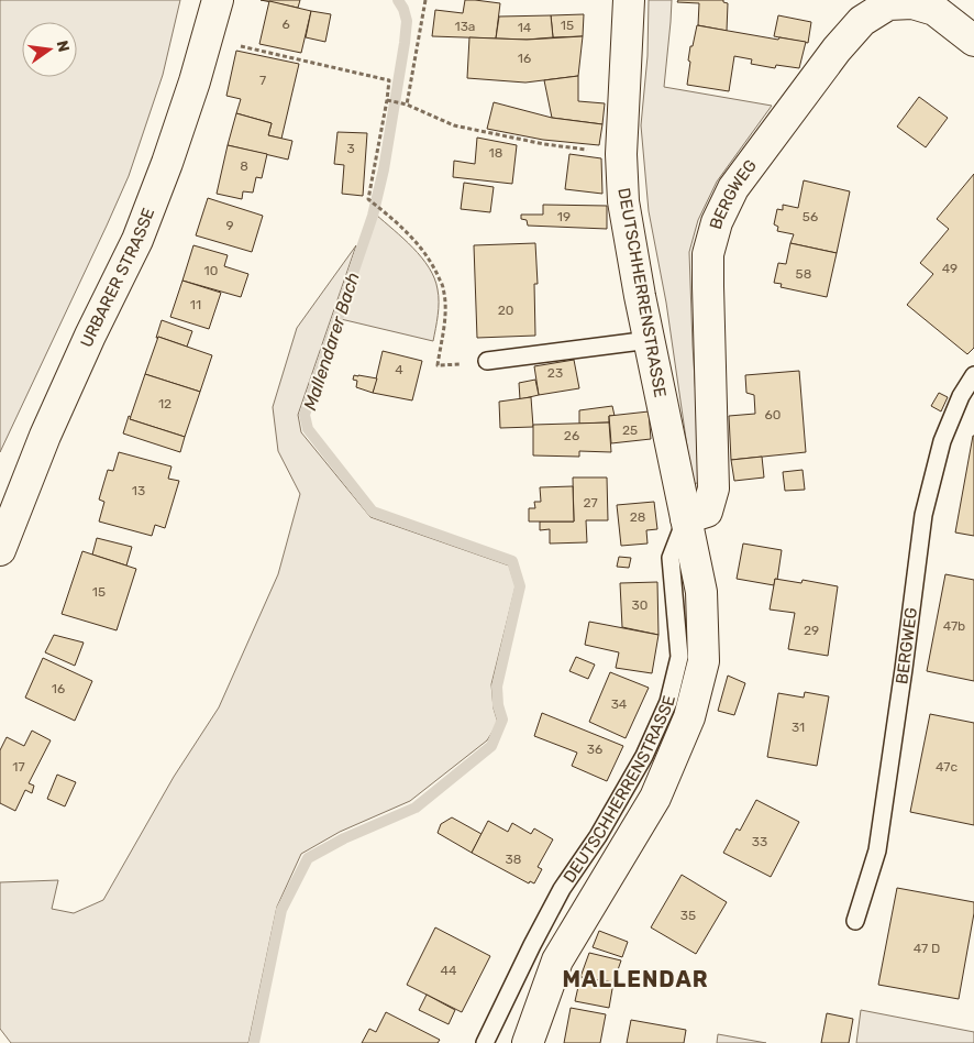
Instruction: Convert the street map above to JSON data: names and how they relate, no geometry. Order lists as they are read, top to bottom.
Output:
{
  "streets": {
    "street": ["BERGWEG", "URBARER STRASSE", "DEUTSCHHERRENSTRASSE"]
  },
  "crossings": [
    ["BERGWEG", "DEUTSCHHERRENSTRASSE"]
  ],
  "districts": ["MALLENDAR"],
  "water": ["Mallendarer Bach"],
  "house_numbers": [
    "6",
    "15",
    "13a",
    "14",
    "16",
    "7",
    "3",
    "18",
    "8",
    "19",
    "56",
    "9",
    "49",
    "10",
    "58",
    "11",
    "20",
    "4",
    "23",
    "12",
    "60",
    "25",
    "26",
    "13",
    "27",
    "28",
    "15",
    "30",
    "47b",
    "29",
    "16",
    "34",
    "31",
    "36",
    "17",
    "47c",
    "33",
    "38",
    "35",
    "47 D",
    "44"
  ],
  "north": "right"
}
